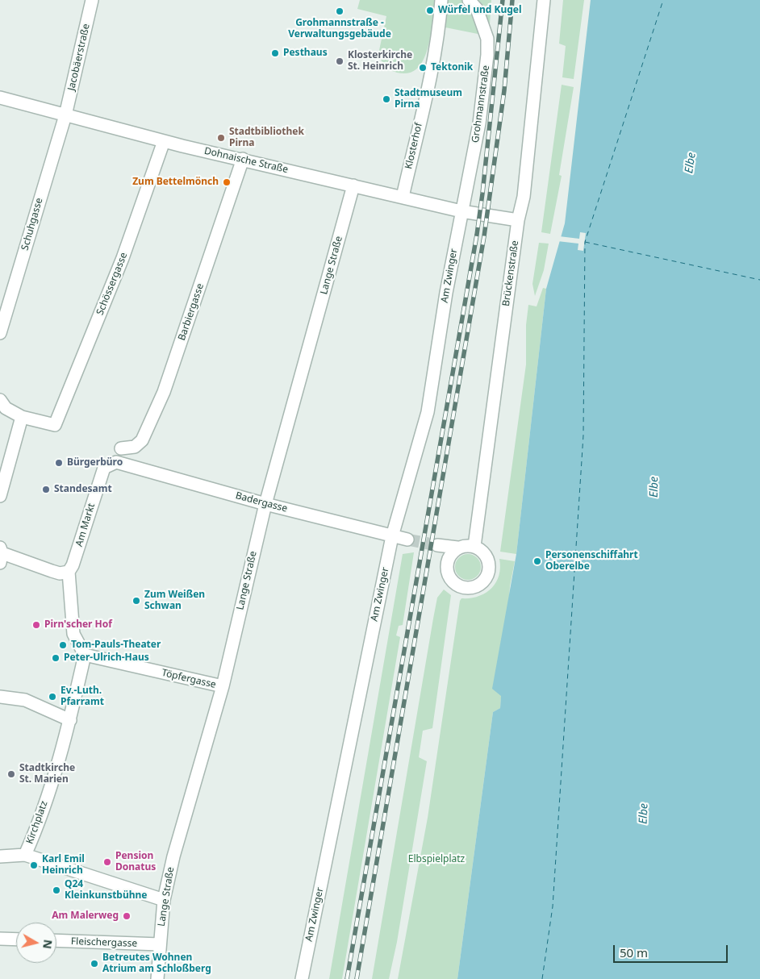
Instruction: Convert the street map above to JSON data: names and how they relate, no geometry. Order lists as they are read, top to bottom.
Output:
{
  "streets": {
    "street": [
      "Jacobäerstraße",
      "Grohmannstraße",
      "Klosterhof",
      "Dohnaische Straße",
      "Schuhgasse",
      "Lange Straße",
      "Brückenstraße",
      "Am Zwinger",
      "Schössergasse",
      "Barbiergasse",
      "Badergasse",
      "Am Markt",
      "Töpfergasse",
      "Kirchplatz",
      "Fleischergasse"
    ]
  },
  "crossings": [
    ["Jacobäerstraße", "Dohnaische Straße"],
    ["Jacobäerstraße", "Schuhgasse"],
    ["Grohmannstraße", "Dohnaische Straße"],
    ["Grohmannstraße", "Am Zwinger"],
    ["Klosterhof", "Dohnaische Straße"],
    ["Dohnaische Straße", "Schuhgasse"],
    ["Dohnaische Straße", "Lange Straße"],
    ["Dohnaische Straße", "Brückenstraße"],
    ["Dohnaische Straße", "Am Zwinger"],
    ["Dohnaische Straße", "Schössergasse"],
    ["Dohnaische Straße", "Barbiergasse"],
    ["Lange Straße", "Badergasse"],
    ["Lange Straße", "Töpfergasse"],
    ["Lange Straße", "Fleischergasse"],
    ["Am Zwinger", "Badergasse"],
    ["Badergasse", "Am Markt"],
    ["Am Markt", "Töpfergasse"],
    ["Am Markt", "Kirchplatz"],
    ["Töpfergasse", "Kirchplatz"]
  ],
  "water": ["Elbe"],
  "parks": ["Elbspielplatz"],
  "places": [
    "Würfel und Kugel",
    "Grohmannstraße - Verwaltungsgebäude",
    "Pesthaus",
    "Klosterkirche St. Heinrich",
    "Tektonik",
    "Stadtmuseum Pirna",
    "Stadtbibliothek Pirna",
    "Zum Bettelmönch",
    "Bürgerbüro",
    "Standesamt",
    "Personenschiffahrt Oberelbe",
    "Zum Weißen Schwan",
    "Pirn'scher Hof",
    "Tom-Pauls-Theater",
    "Peter-Ulrich-Haus",
    "Ev.-Luth. Pfarramt",
    "Stadtkirche St. Marien",
    "Pension Donatus",
    "Karl Emil Heinrich",
    "Q24 Kleinkunstbühne",
    "Am Malerweg",
    "Betreutes Wohnen Atrium am Schloßberg"
  ],
  "scale_bar": "50 m",
  "north": "right"
}
